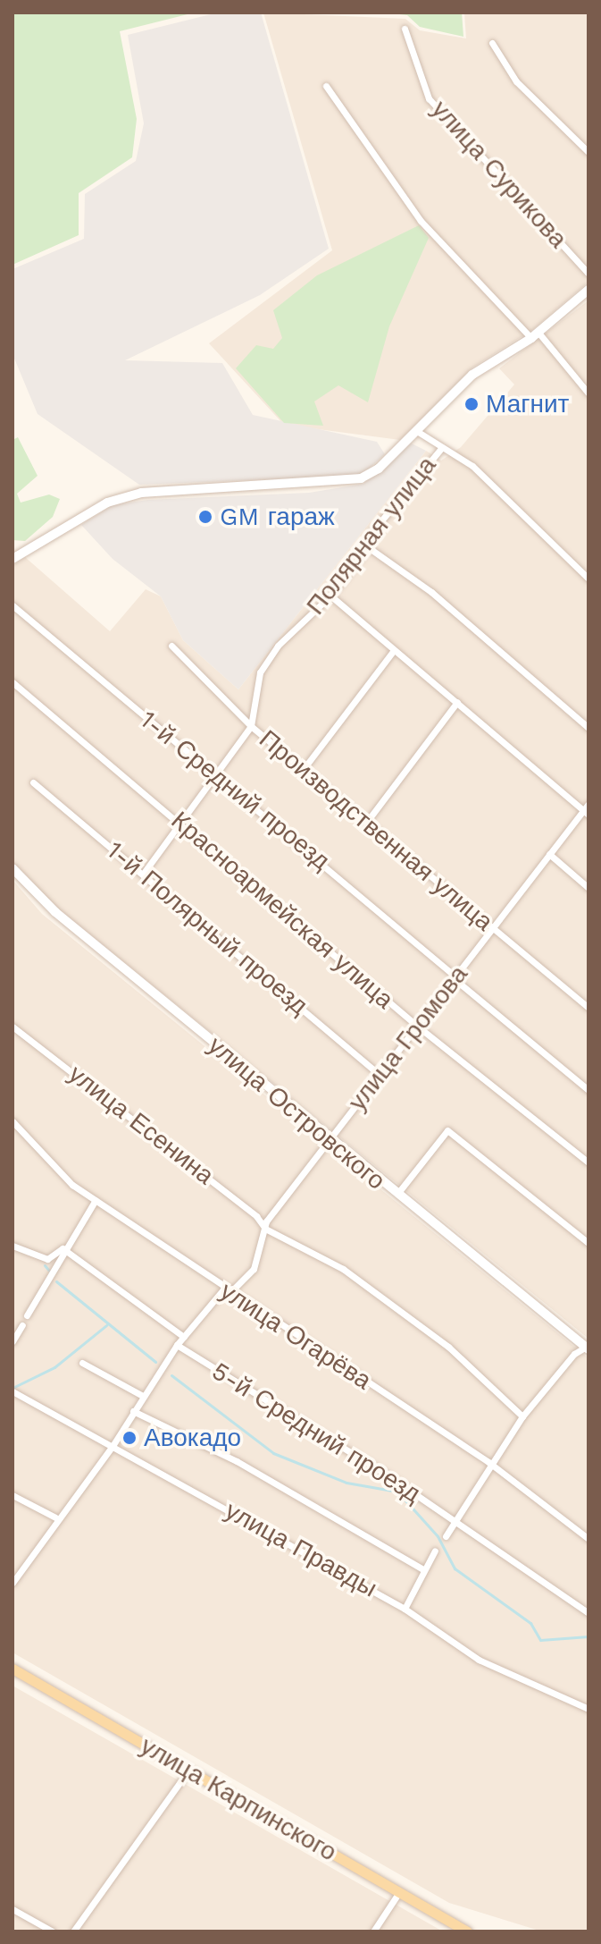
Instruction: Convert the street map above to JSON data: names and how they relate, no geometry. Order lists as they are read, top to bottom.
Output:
{
  "streets": {
    "main road": ["улица Карпинского"],
    "street": [
      "улица Сурикова",
      "Полярная улица",
      "1-й Средний проезд",
      "Производственная улица",
      "Красноармейская улица",
      "1-й Полярный проезд",
      "улица Громова",
      "улица Островского",
      "улица Есенина",
      "улица Огарёва",
      "5-й Средний проезд",
      "улица Правды"
    ]
  },
  "crossings": [
    ["Полярная улица", "1-й Средний проезд"],
    ["Полярная улица", "Производственная улица"],
    ["Полярная улица", "Красноармейская улица"],
    ["Полярная улица", "1-й Полярный проезд"],
    ["1-й Средний проезд", "улица Громова"],
    ["Производственная улица", "улица Громова"],
    ["Красноармейская улица", "улица Громова"],
    ["1-й Полярный проезд", "улица Громова"],
    ["улица Громова", "улица Островского"],
    ["улица Громова", "улица Есенина"],
    ["улица Громова", "улица Огарёва"],
    ["улица Громова", "5-й Средний проезд"],
    ["улица Громова", "улица Правды"]
  ],
  "places": ["Магнит", "GM гараж", "Авокадо"]
}
